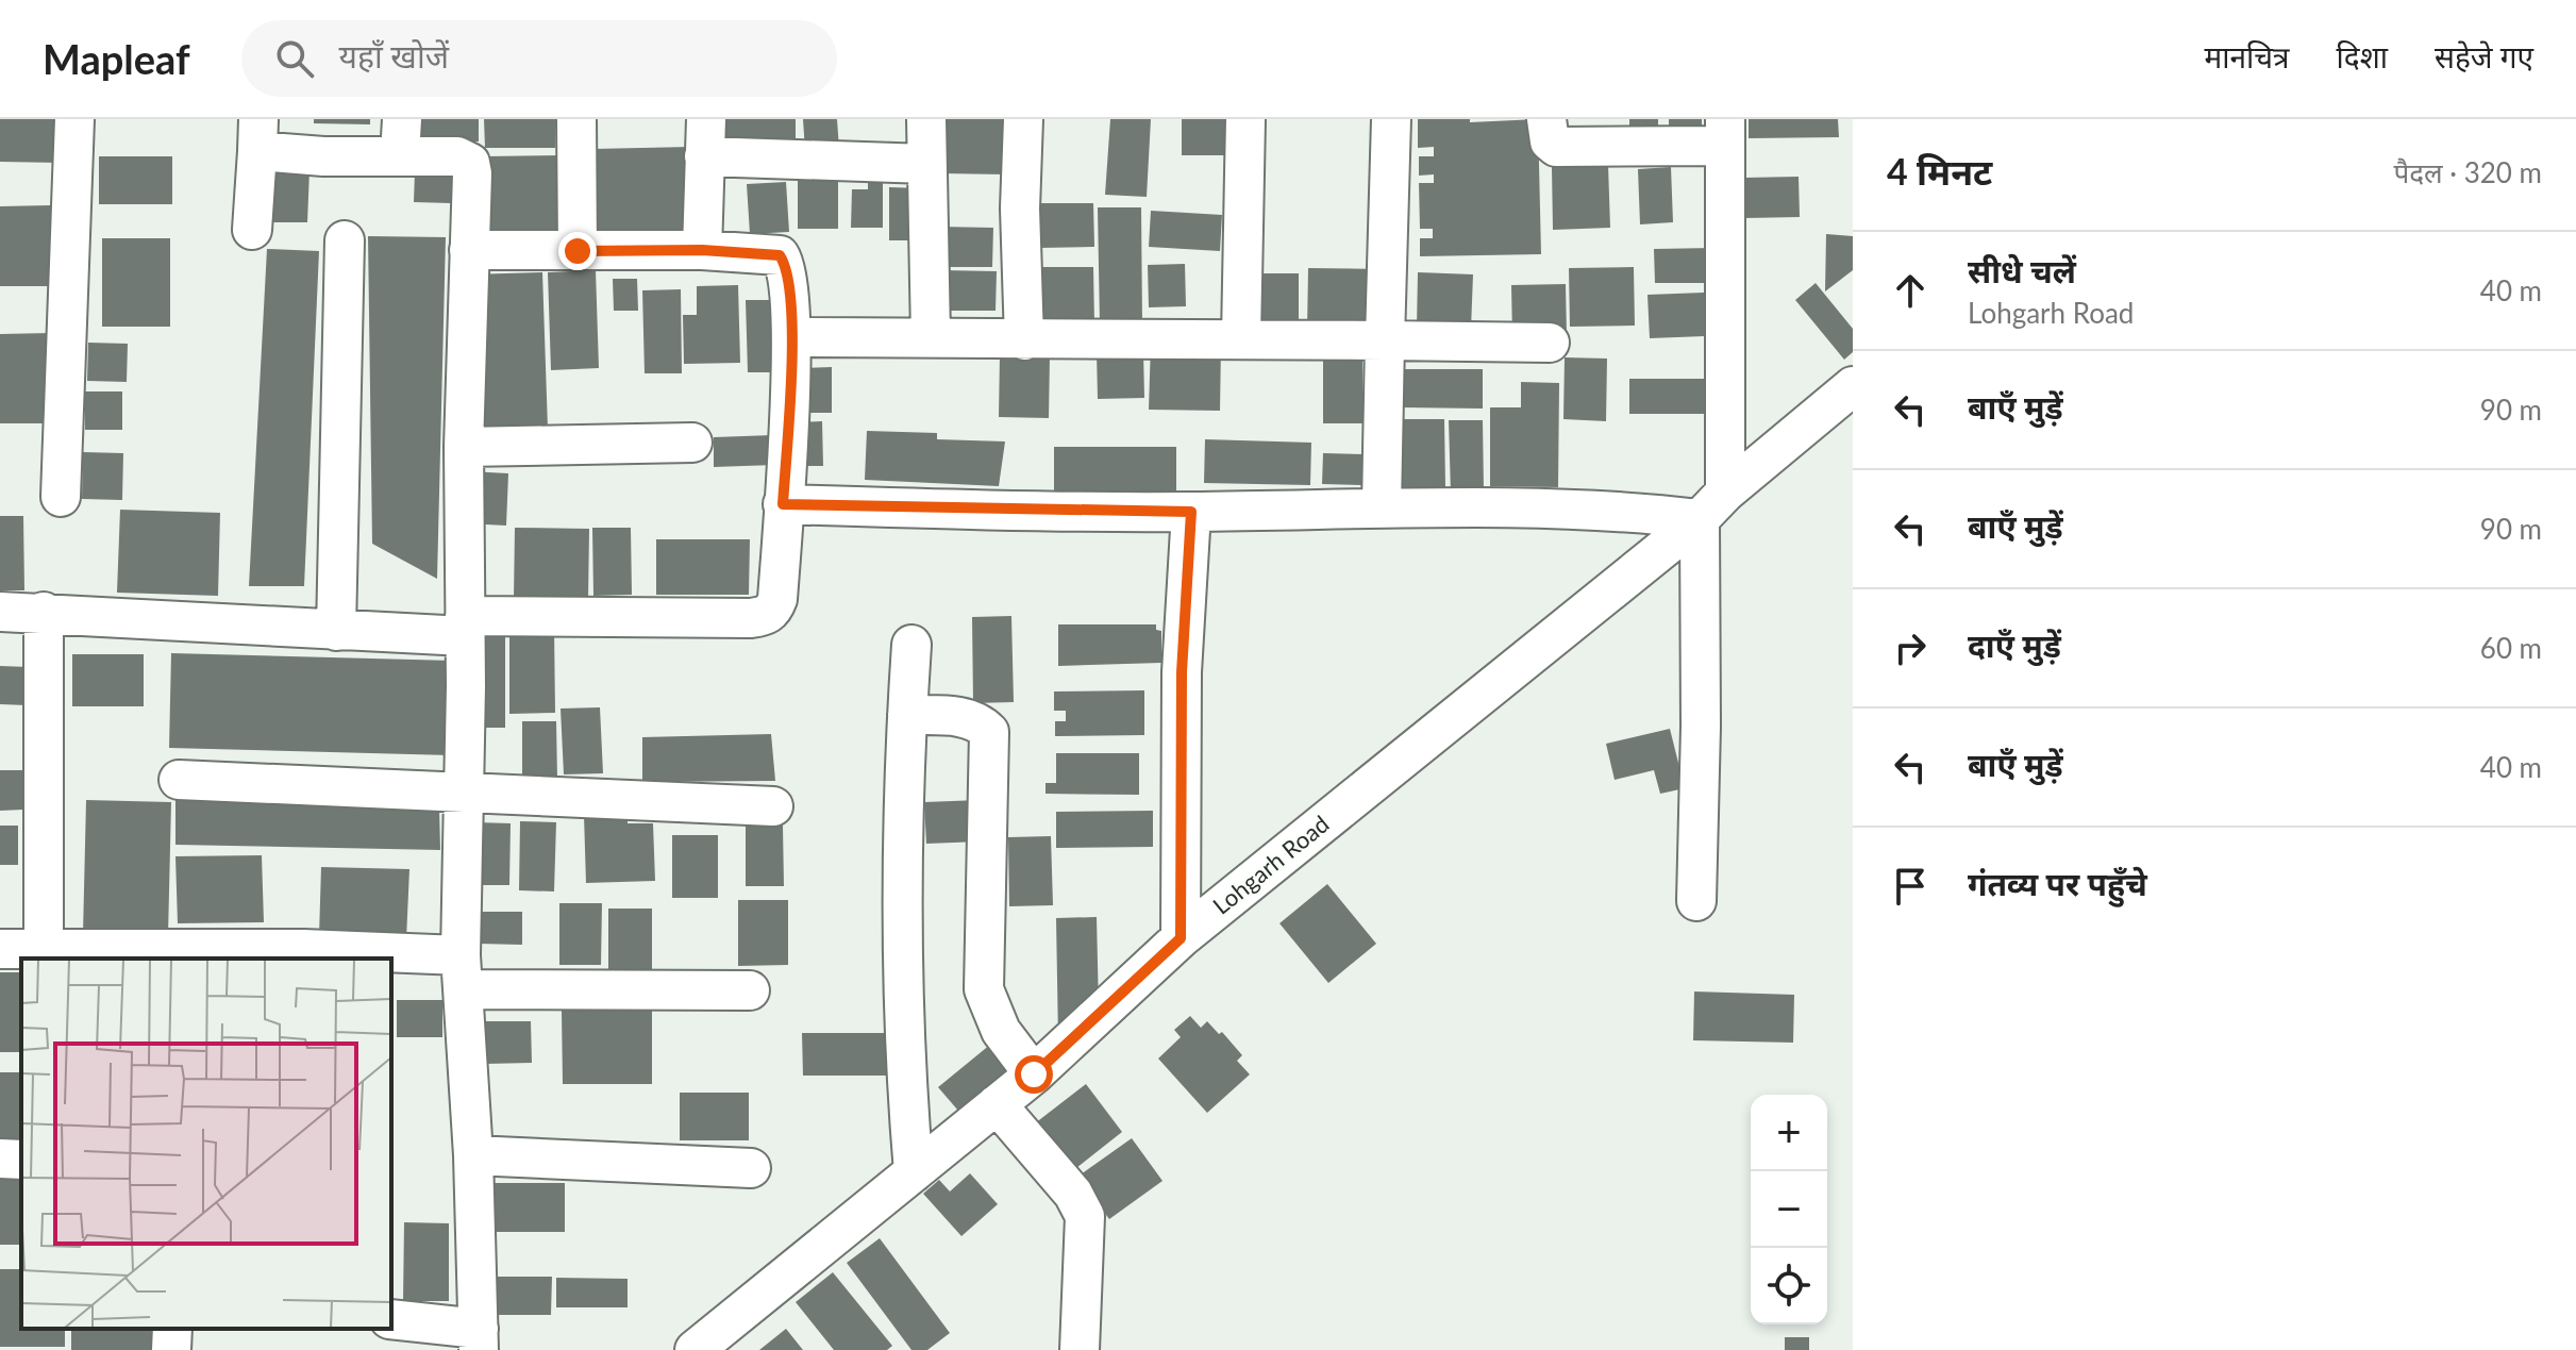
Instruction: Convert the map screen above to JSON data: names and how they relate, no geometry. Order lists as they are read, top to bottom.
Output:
{
  "streets": {
    "street": ["Lohgarh Road"]
  },
  "page": {
    "header": "Mapleaf",
    "search": "यहाँ खोजें",
    "nav": ["मानचित्र", "दिशा", "सहेजे गए"],
    "heading": ["4 मिनट", "पैदल · 320 m"],
    "list": [
      ["सीधे चलें", "Lohgarh Road", "40 m"],
      ["बाएँ मुड़ें", "90 m"],
      ["बाएँ मुड़ें", "90 m"],
      ["दाएँ मुड़ें", "60 m"],
      ["बाएँ मुड़ें", "40 m"],
      "गंतव्य पर पहुँचे"
    ],
    "map_buttons": ["+", "−"]
  }
}
